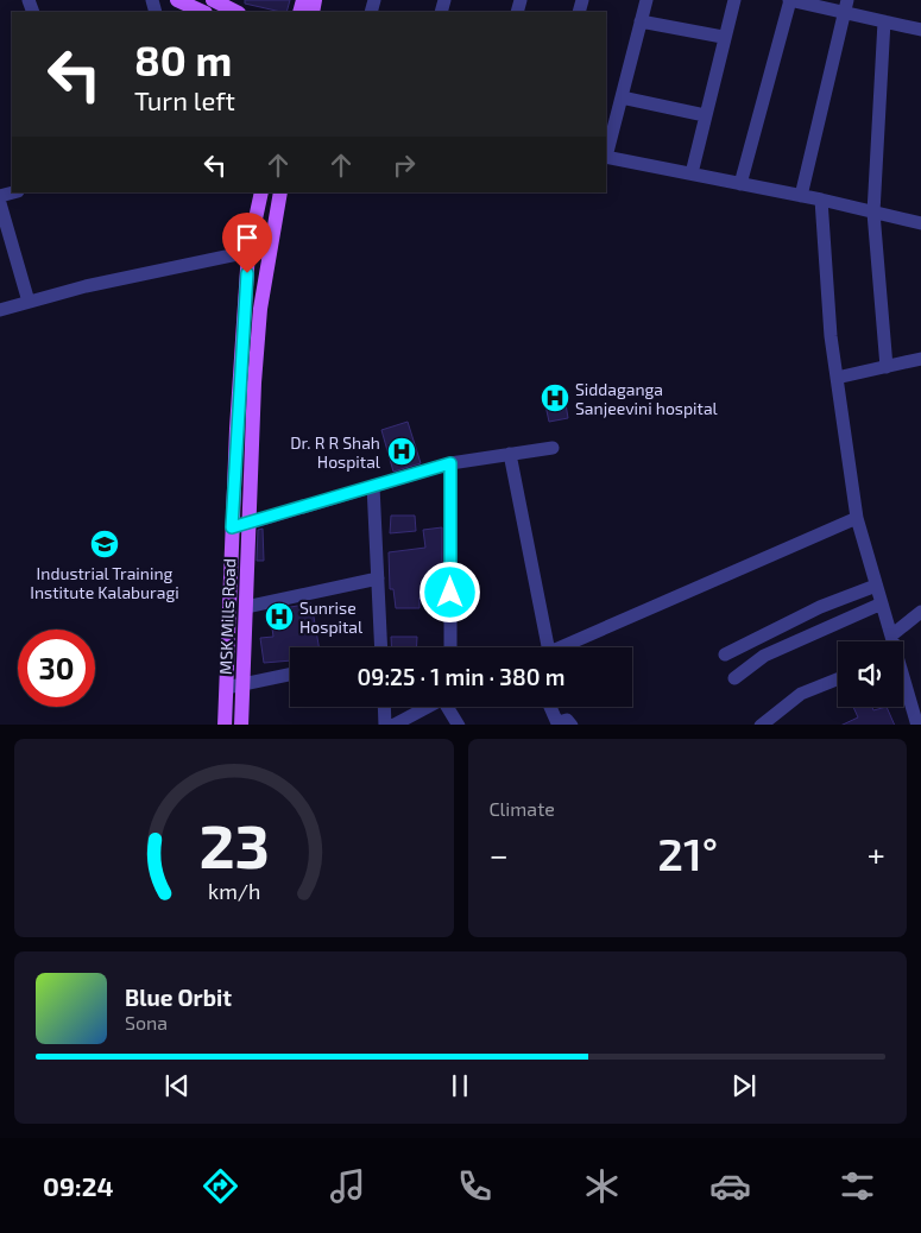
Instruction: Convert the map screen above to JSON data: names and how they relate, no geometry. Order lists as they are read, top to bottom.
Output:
{
  "streets": {
    "main road": ["MSK Mills Road"]
  },
  "places": {
    "hospital": ["Siddaganga Sanjeevini hospital", "Dr. R R Shah Hospital", "Sunrise Hospital"],
    "school or university": ["Industrial Training Institute Kalaburagi"]
  },
  "page": {
    "turn": ["80 m", "Turn left"],
    "limit": "30",
    "trip": "09:25 · 1 min · 380 m",
    "tile": "Climate",
    "heat": ["−", "21°", "+"],
    "song": ["Blue Orbit", "Sona"],
    "tabs": "09:24",
    "gauge": ["23", "km/h"]
  }
}
